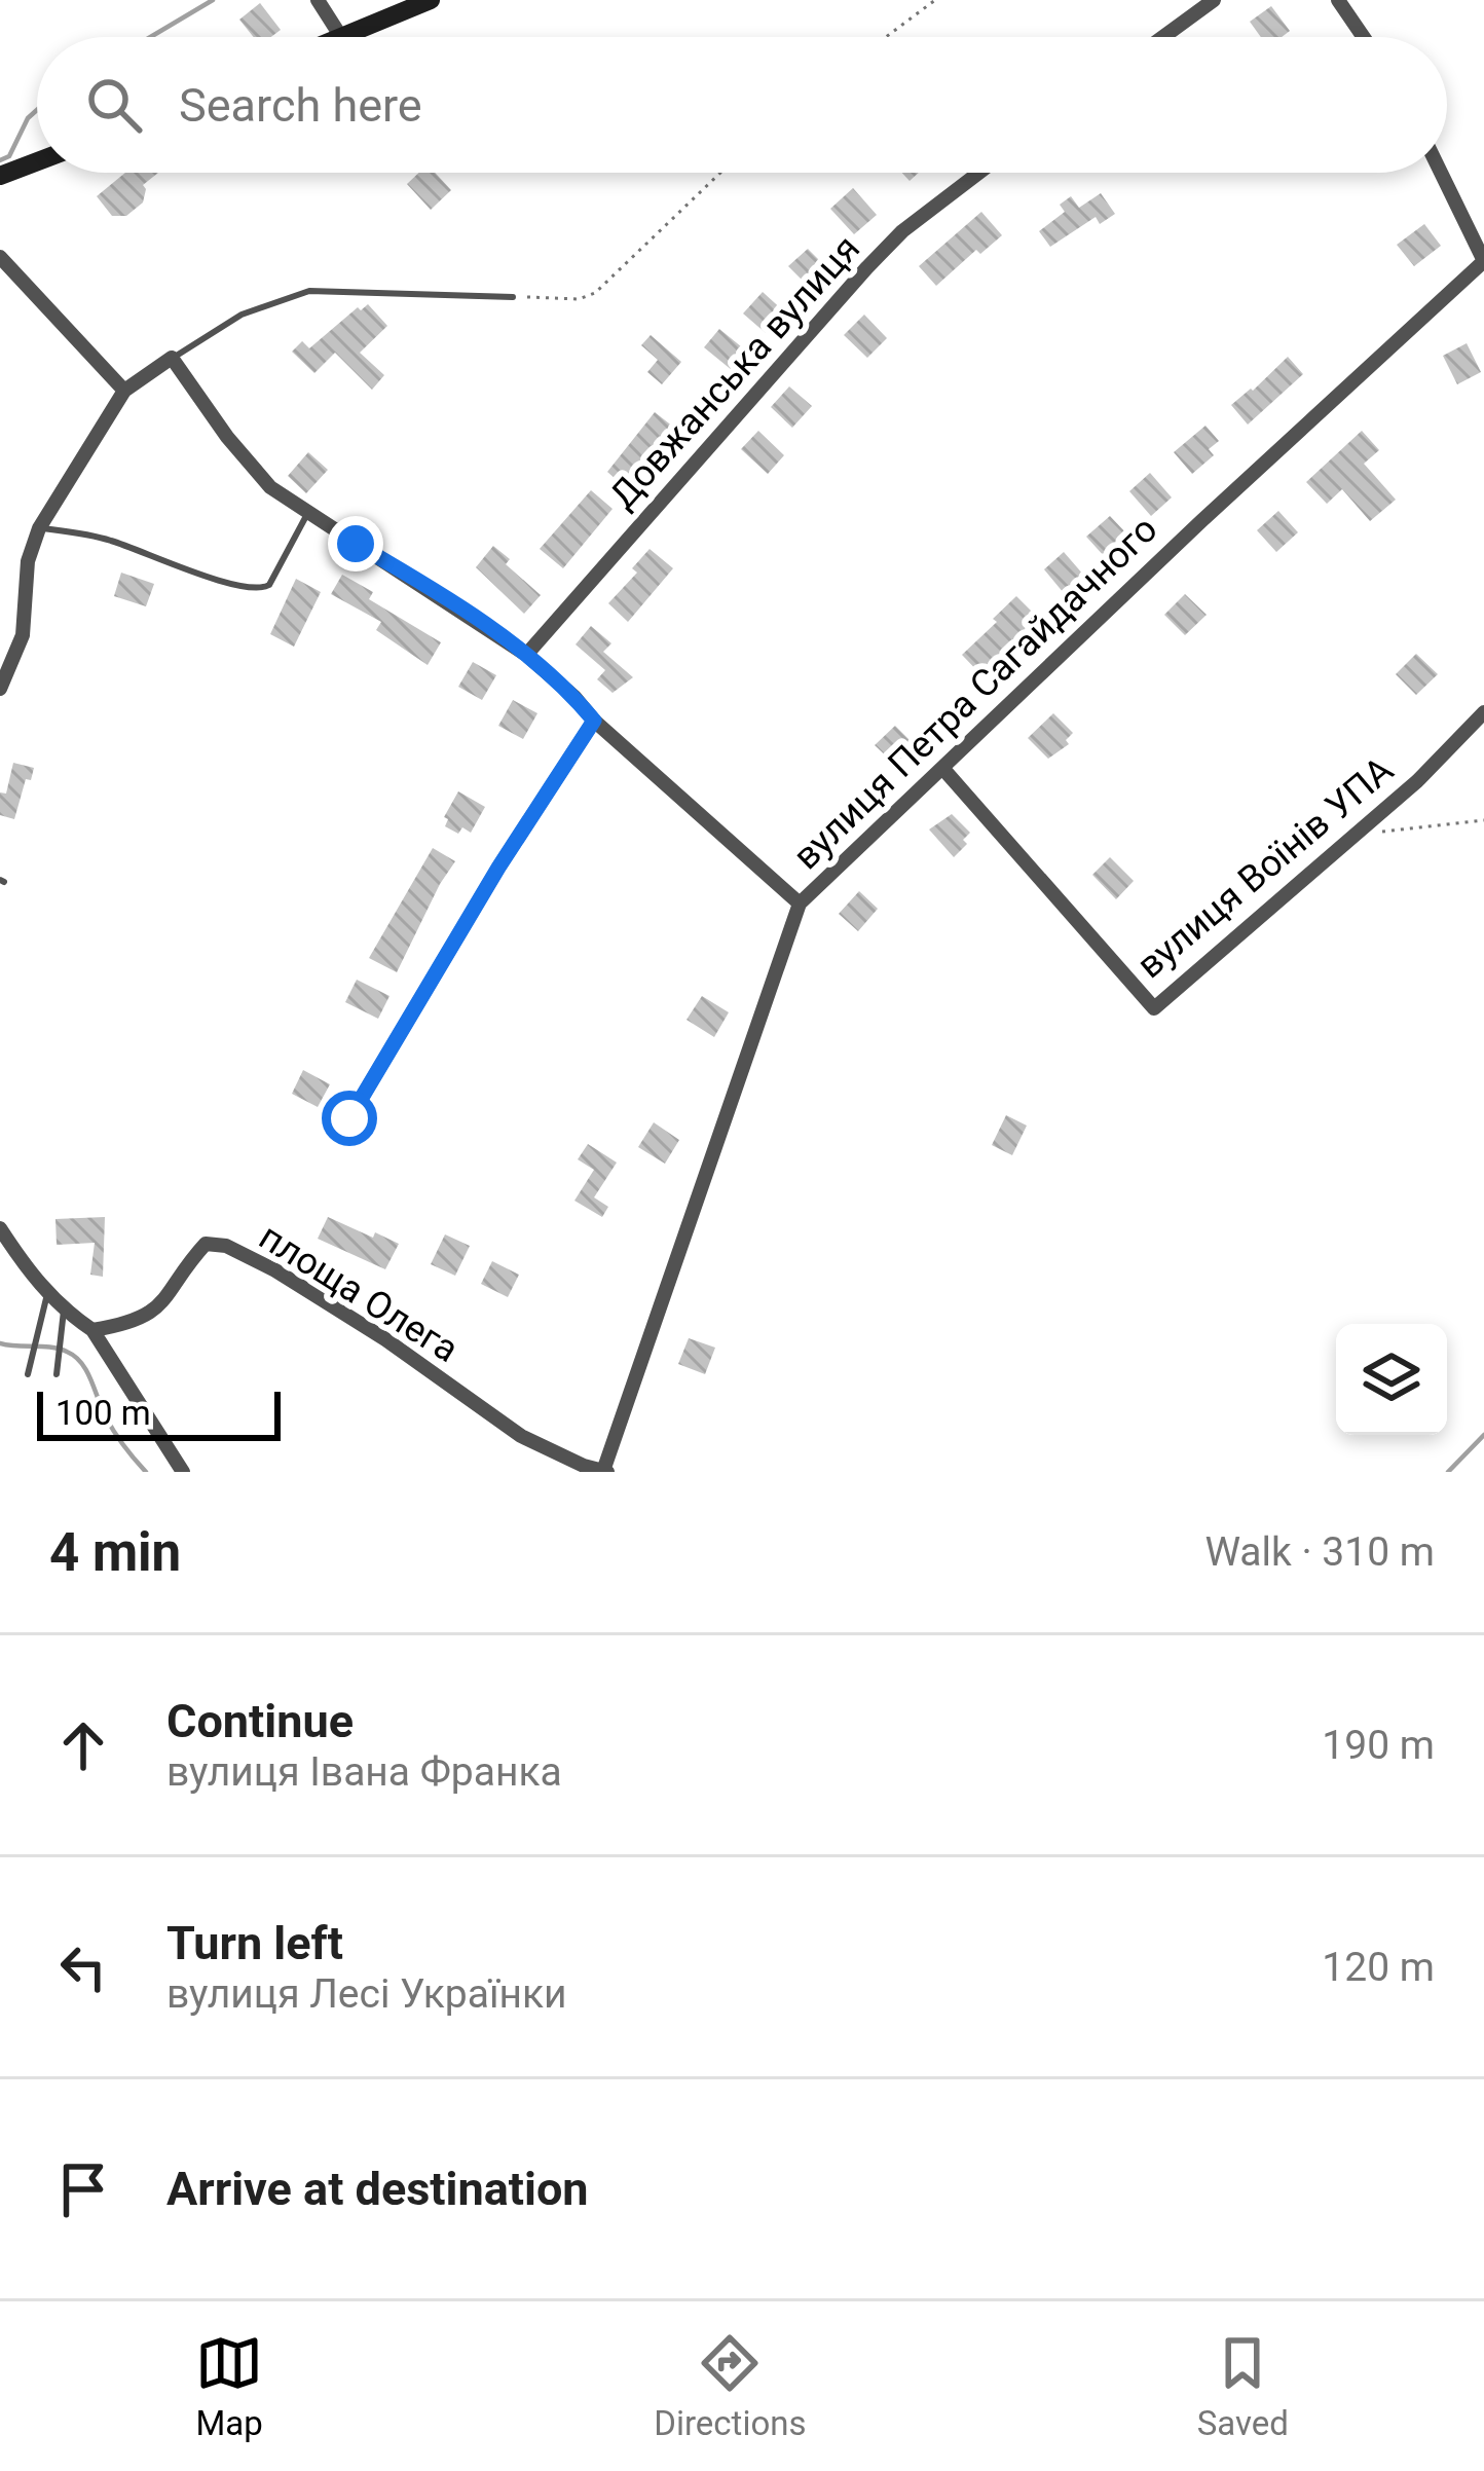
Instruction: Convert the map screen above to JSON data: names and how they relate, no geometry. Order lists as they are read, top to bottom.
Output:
{
  "streets": {
    "street": [
      "Довжанська вулиця",
      "вулиця Петра Сагайдачного",
      "вулиця Воїнів УПА",
      "площа Олега"
    ]
  },
  "crossings": [
    ["вулиця Петра Сагайдачного", "вулиця Воїнів УПА"],
    ["вулиця Петра Сагайдачного", "площа Олега"]
  ],
  "scale_bar": "100 m",
  "page": {
    "search": "Search here",
    "scale": "100 m",
    "heading": ["4 min", "Walk · 310 m"],
    "list": [
      ["Continue", "вулиця Івана Франка", "190 m"],
      ["Turn left", "вулиця Лесі Українки", "120 m"],
      "Arrive at destination"
    ],
    "nav": ["Map", "Directions", "Saved"]
  }
}
